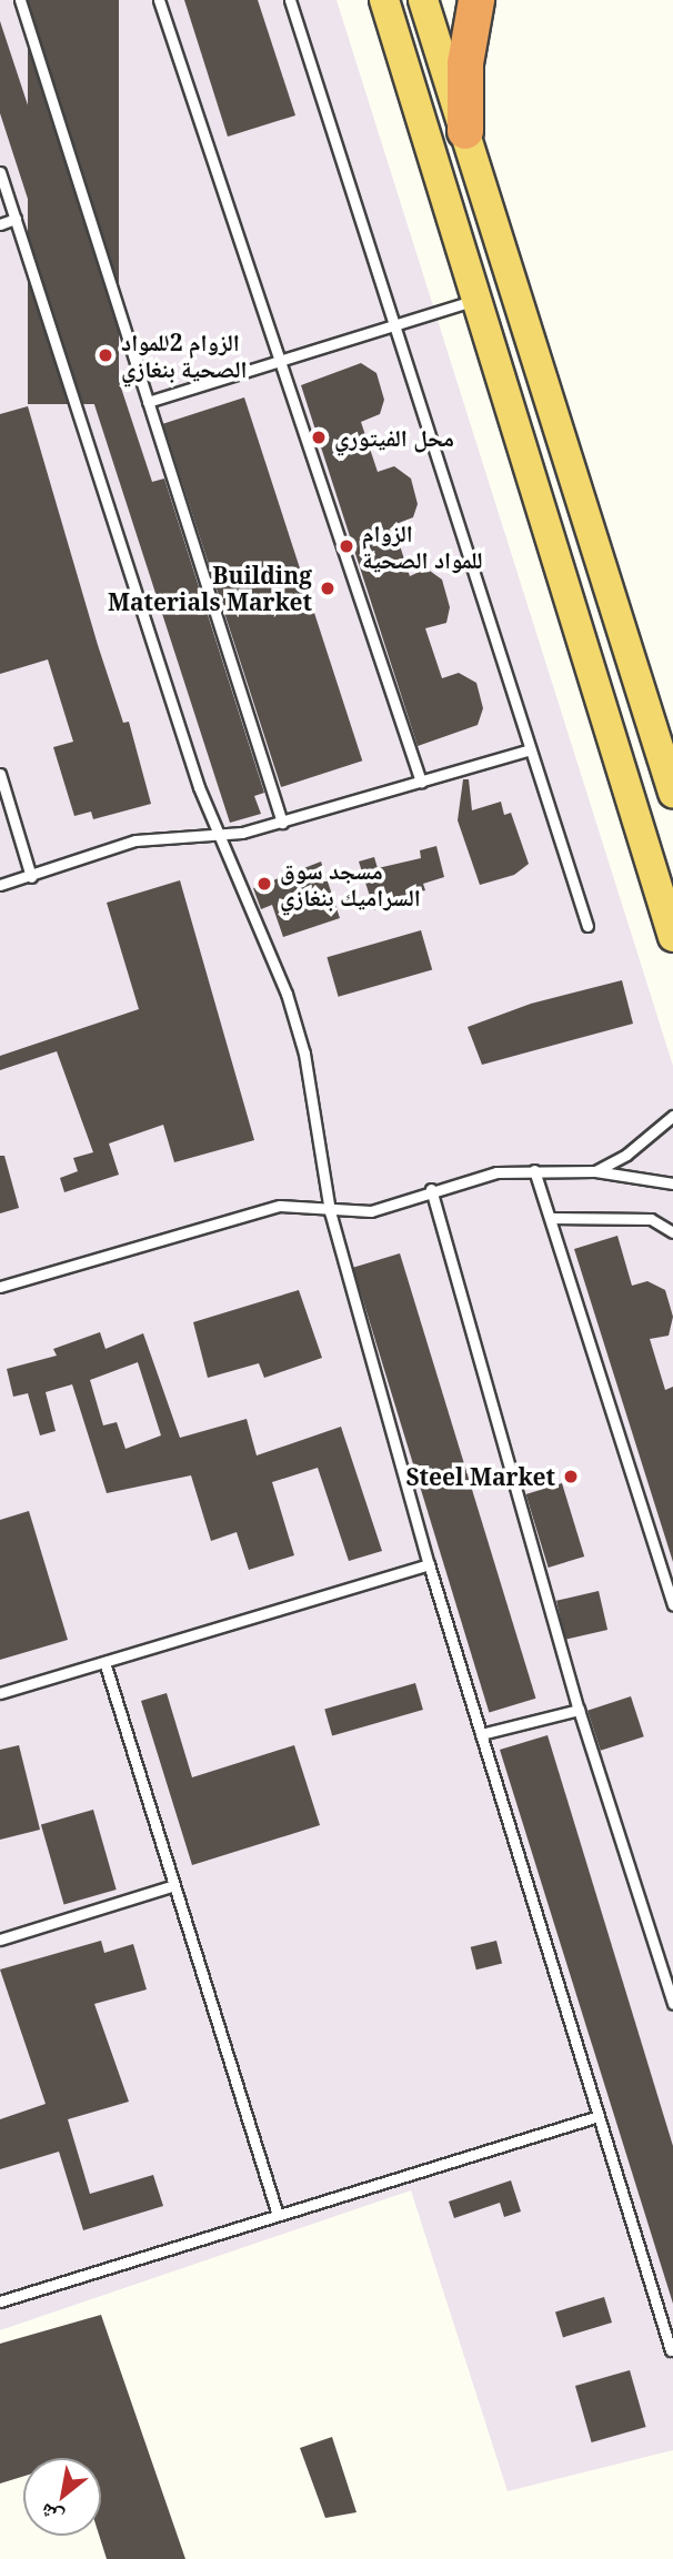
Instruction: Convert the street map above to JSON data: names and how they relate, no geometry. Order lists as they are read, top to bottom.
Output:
{
  "places": [
    "الزوام 2للمواد الصحية بنغازي",
    "محل الفيتوري",
    "الزوام للمواد الصحية",
    "Building Materials Market",
    "مسجد سوق السراميك بنغازي",
    "Steel Market"
  ],
  "north": "bottom left"
}
